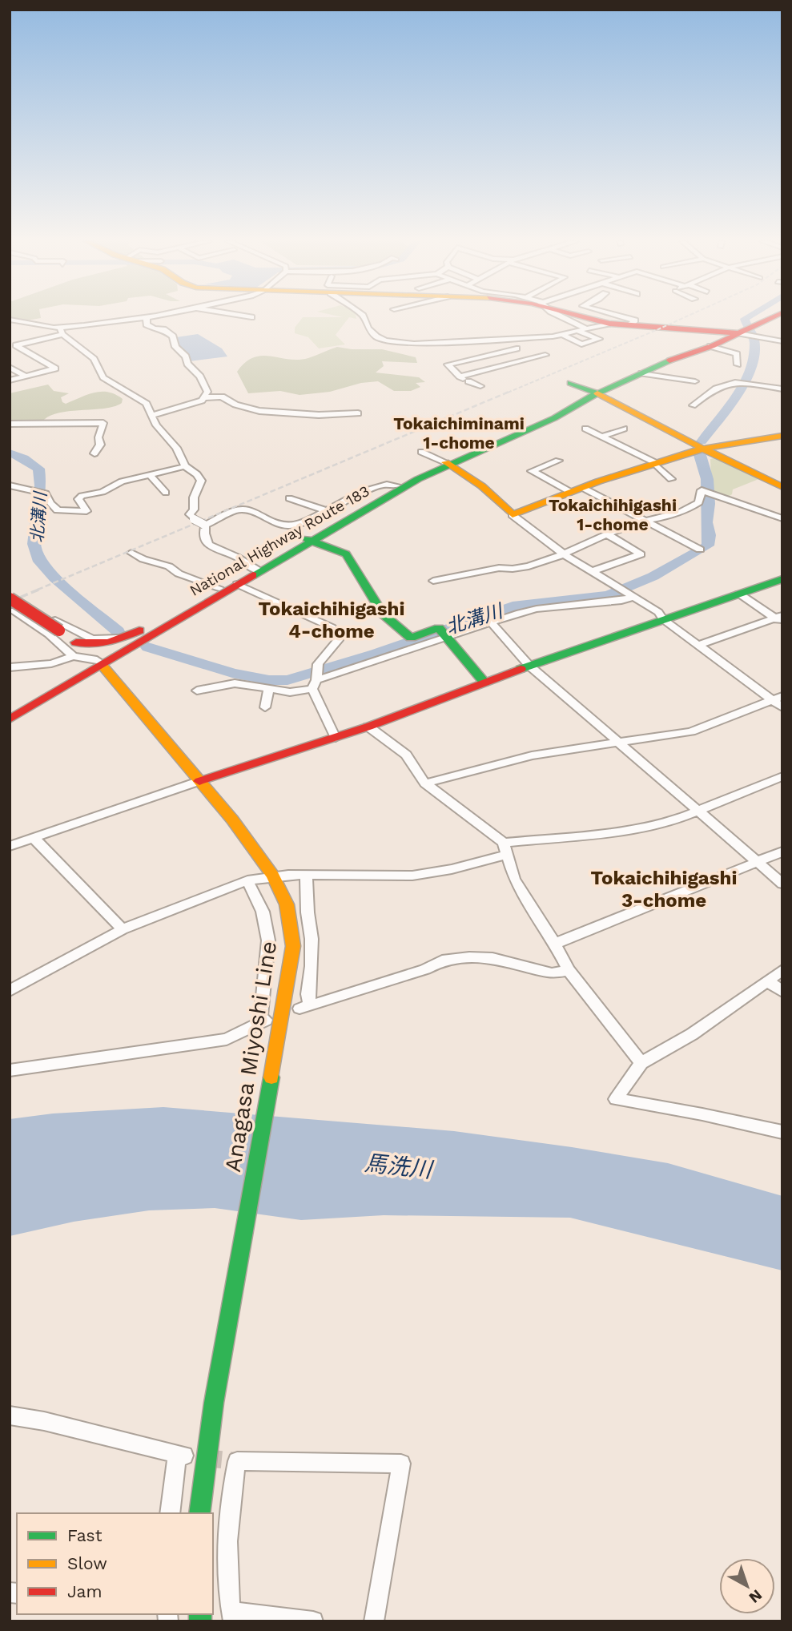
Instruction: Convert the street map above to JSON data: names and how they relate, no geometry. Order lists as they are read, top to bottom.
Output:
{
  "streets": {
    "main road": ["National Highway Route 183", "Anagasa Miyoshi Line"]
  },
  "crossings": [
    ["National Highway Route 183", "Anagasa Miyoshi Line"]
  ],
  "districts": [
    "Tokaichiminami 1-chome",
    "Tokaichihigashi 1-chome",
    "Tokaichihigashi 4-chome",
    "Tokaichihigashi 3-chome"
  ],
  "water": ["北溝川", "馬洗川"],
  "legend": ["Fast", "Slow", "Jam"],
  "north": "bottom right"
}
